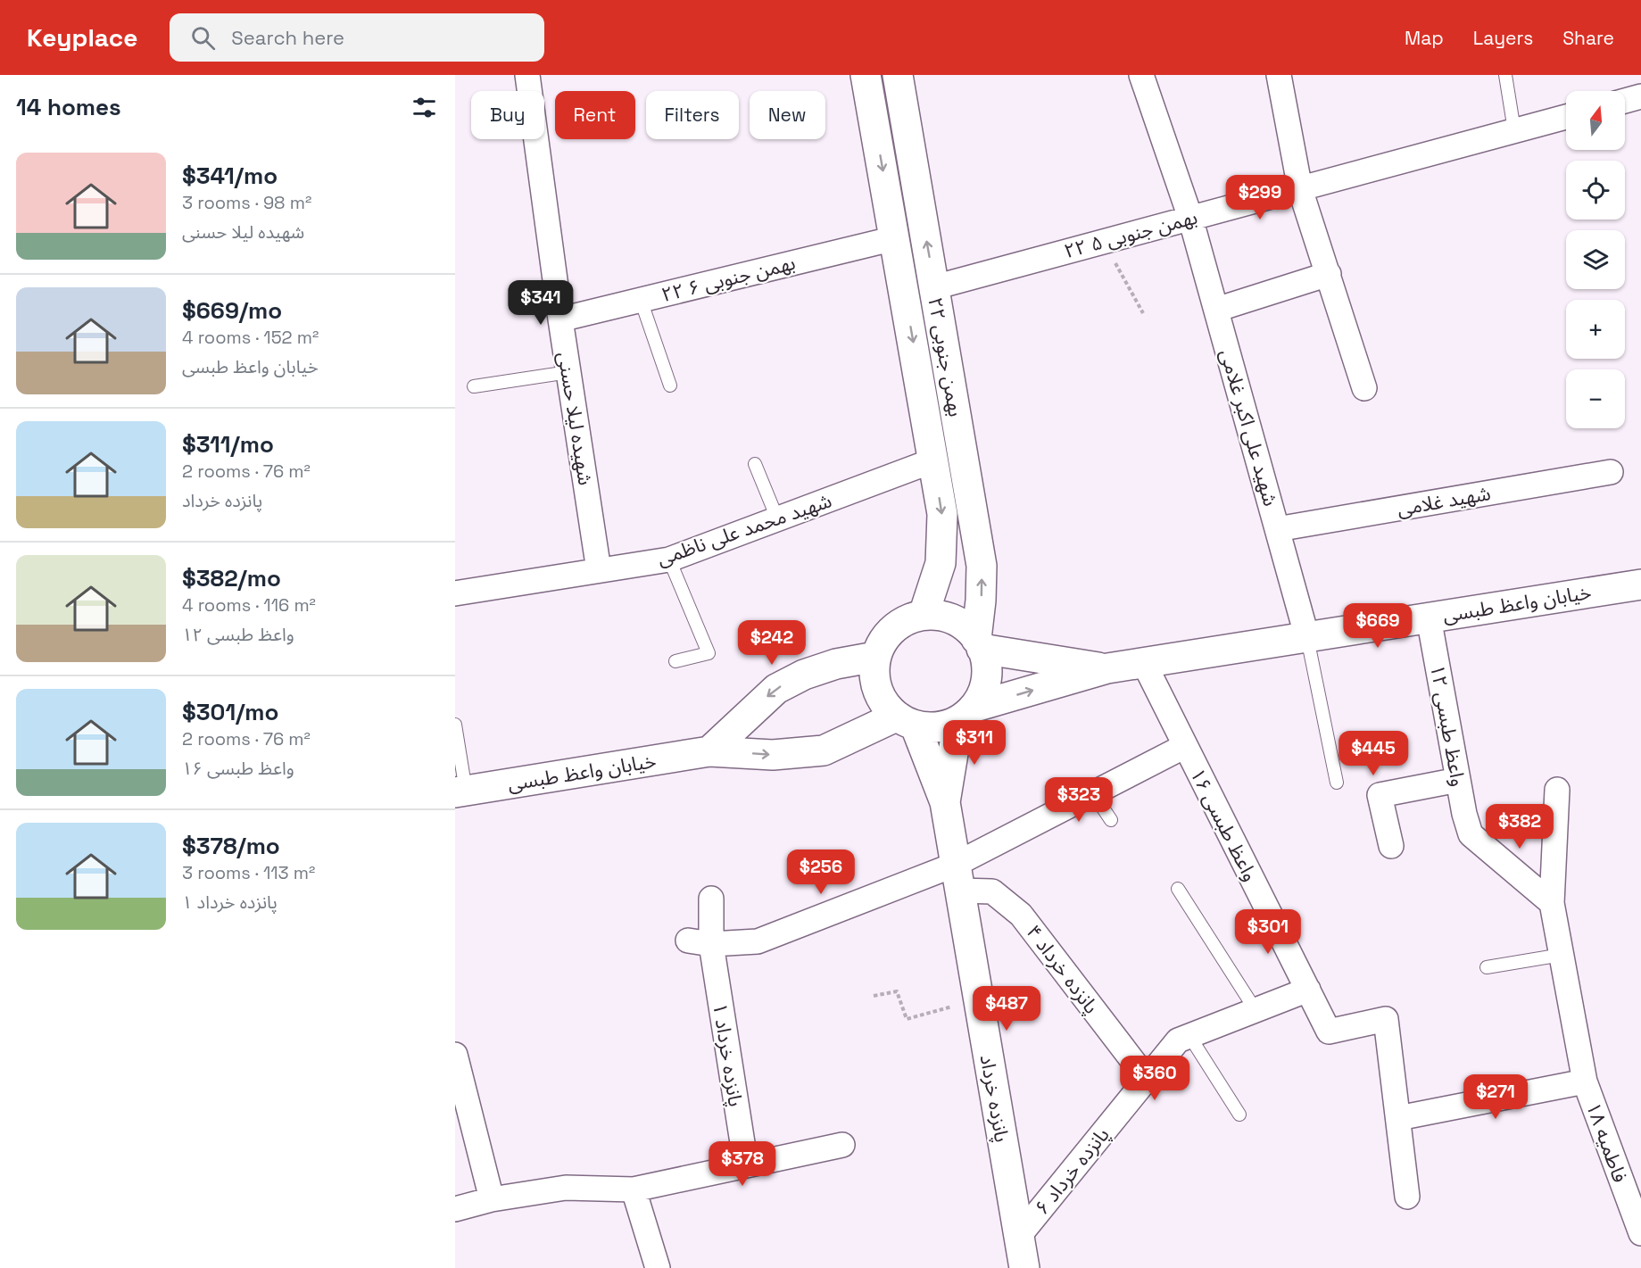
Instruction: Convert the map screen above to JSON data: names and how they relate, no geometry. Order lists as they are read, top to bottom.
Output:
{
  "streets": {
    "street": [
      "۲۲ بهمن جنوبی ۵",
      "۲۲ بهمن جنوبی ۶",
      "۲۲ بهمن جنوبی",
      "شهیده لیلا حسنی",
      "شهید علی اکبر غلامی",
      "شهید غلامی",
      "شهید محمد علی ناظمی",
      "خیابان واعظ طبسی",
      "واعظ طبسی ۱۲",
      "واعظ طبسی ۱۶",
      "پانزده خرداد ۴",
      "پانزده خرداد ۱",
      "پانزده خرداد",
      "فاطمیه ۱۸",
      "پانزده خرداد ۶"
    ]
  },
  "crossings": [
    ["۲۲ بهمن جنوبی ۵", "۲۲ بهمن جنوبی"],
    ["۲۲ بهمن جنوبی ۵", "شهید علی اکبر غلامی"],
    ["۲۲ بهمن جنوبی ۶", "۲۲ بهمن جنوبی"],
    ["۲۲ بهمن جنوبی ۶", "شهیده لیلا حسنی"],
    ["۲۲ بهمن جنوبی", "شهید محمد علی ناظمی"],
    ["۲۲ بهمن جنوبی", "خیابان واعظ طبسی"],
    ["شهیده لیلا حسنی", "شهید محمد علی ناظمی"],
    ["شهید علی اکبر غلامی", "شهید غلامی"],
    ["شهید علی اکبر غلامی", "خیابان واعظ طبسی"],
    ["خیابان واعظ طبسی", "واعظ طبسی ۱۲"],
    ["خیابان واعظ طبسی", "واعظ طبسی ۱۶"],
    ["واعظ طبسی ۱۶", "پانزده خرداد ۶"],
    ["پانزده خرداد ۴", "پانزده خرداد"],
    ["پانزده خرداد ۴", "پانزده خرداد ۶"],
    ["پانزده خرداد", "پانزده خرداد ۶"]
  ],
  "north": "top",
  "page": {
    "header": "Keyplace",
    "search": "Search here",
    "nav": ["Map", "Layers", "Share"],
    "heading": "14 homes",
    "map_buttons": ["+", "−"],
    "chip": [
      "Buy",
      "Rent",
      "Filters",
      "New"
    ],
    "list": [
      {
        "name": "$341/mo",
        "note": "3 rooms · 98 m² · شهیده لیلا حسنی"
      },
      {
        "name": "$669/mo",
        "note": "4 rooms · 152 m² · خیابان واعظ طبسی"
      },
      {
        "name": "$311/mo",
        "note": "2 rooms · 76 m² · پانزده خرداد"
      },
      {
        "name": "$382/mo",
        "note": "4 rooms · 116 m² · واعظ طبسی ۱۲"
      },
      {
        "name": "$301/mo",
        "note": "2 rooms · 76 m² · واعظ طبسی ۱۶"
      },
      {
        "name": "$378/mo",
        "note": "3 rooms · 113 m² · پانزده خرداد ۱"
      }
    ],
    "price": [
      "$299",
      "$341",
      "$669",
      "$242",
      "$311",
      "$445",
      "$323",
      "$382",
      "$256",
      "$301",
      "$487",
      "$360",
      "$271",
      "$378"
    ]
  }
}
